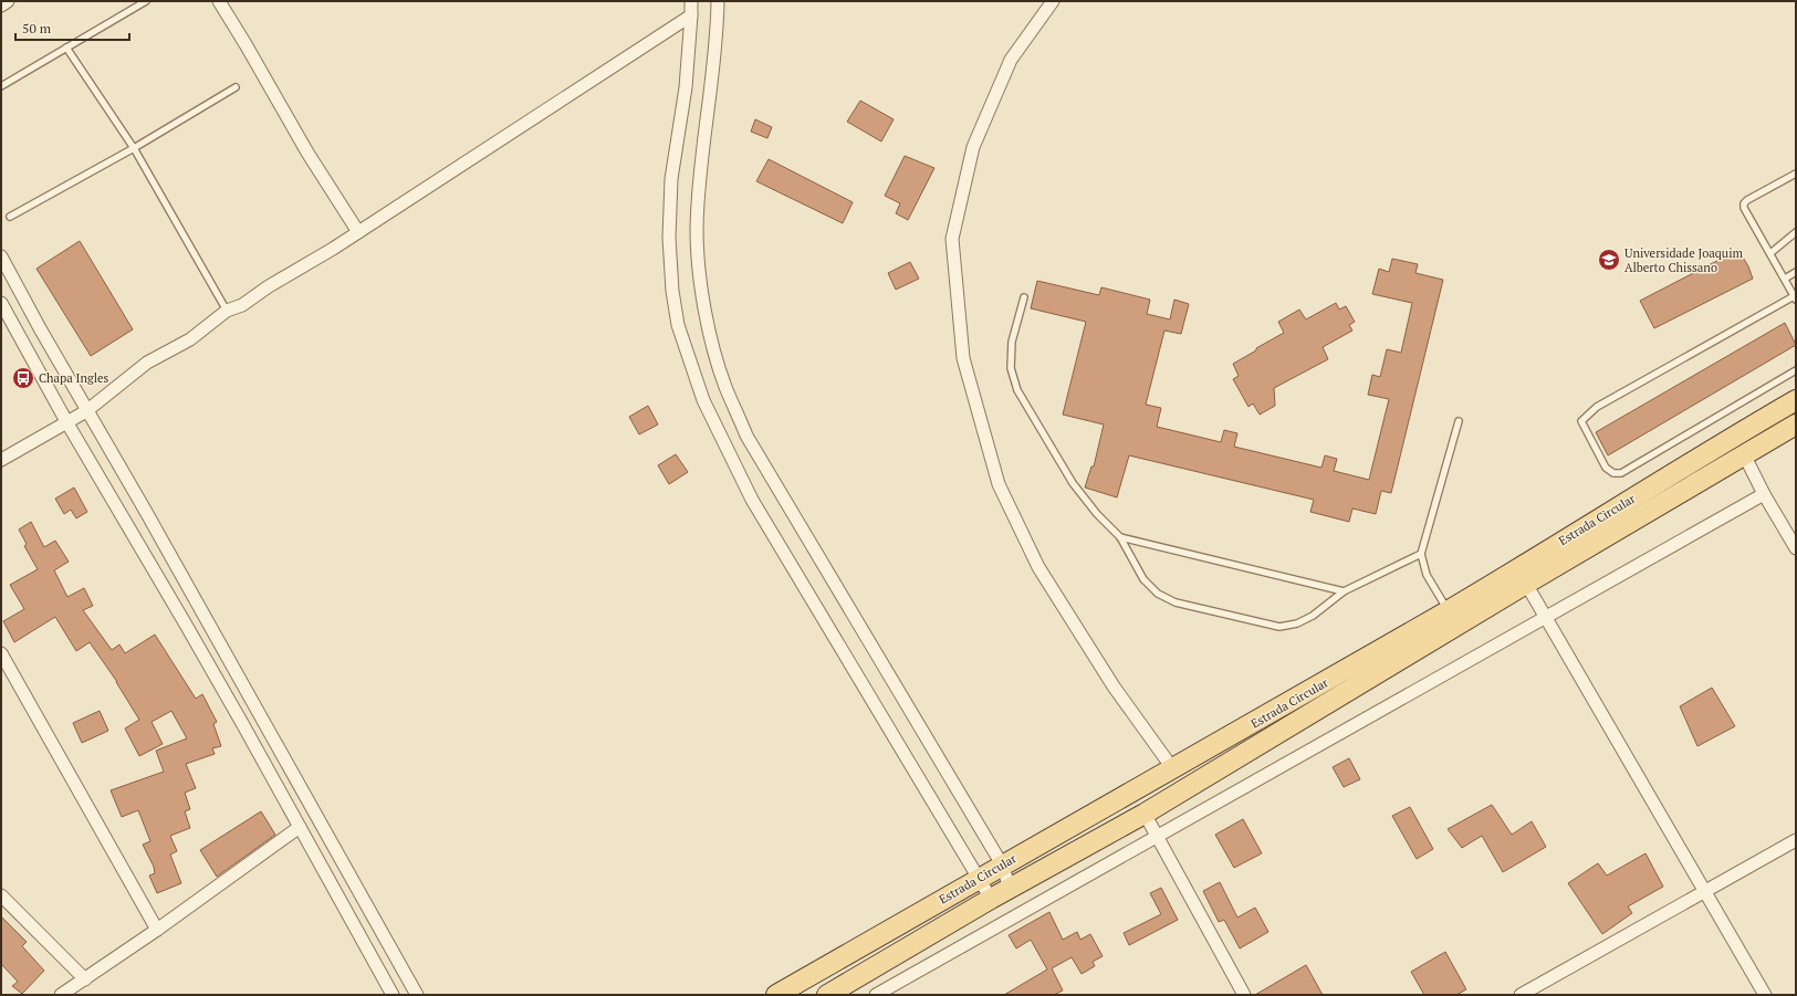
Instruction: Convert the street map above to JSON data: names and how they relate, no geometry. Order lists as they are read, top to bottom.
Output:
{
  "streets": {
    "main road": ["Estrada Circular"]
  },
  "places": {
    "school or university": ["Universidade Joaquim Alberto Chissano"],
    "bus stop": ["Chapa Ingles"]
  },
  "scale_bar": "50 m"
}
